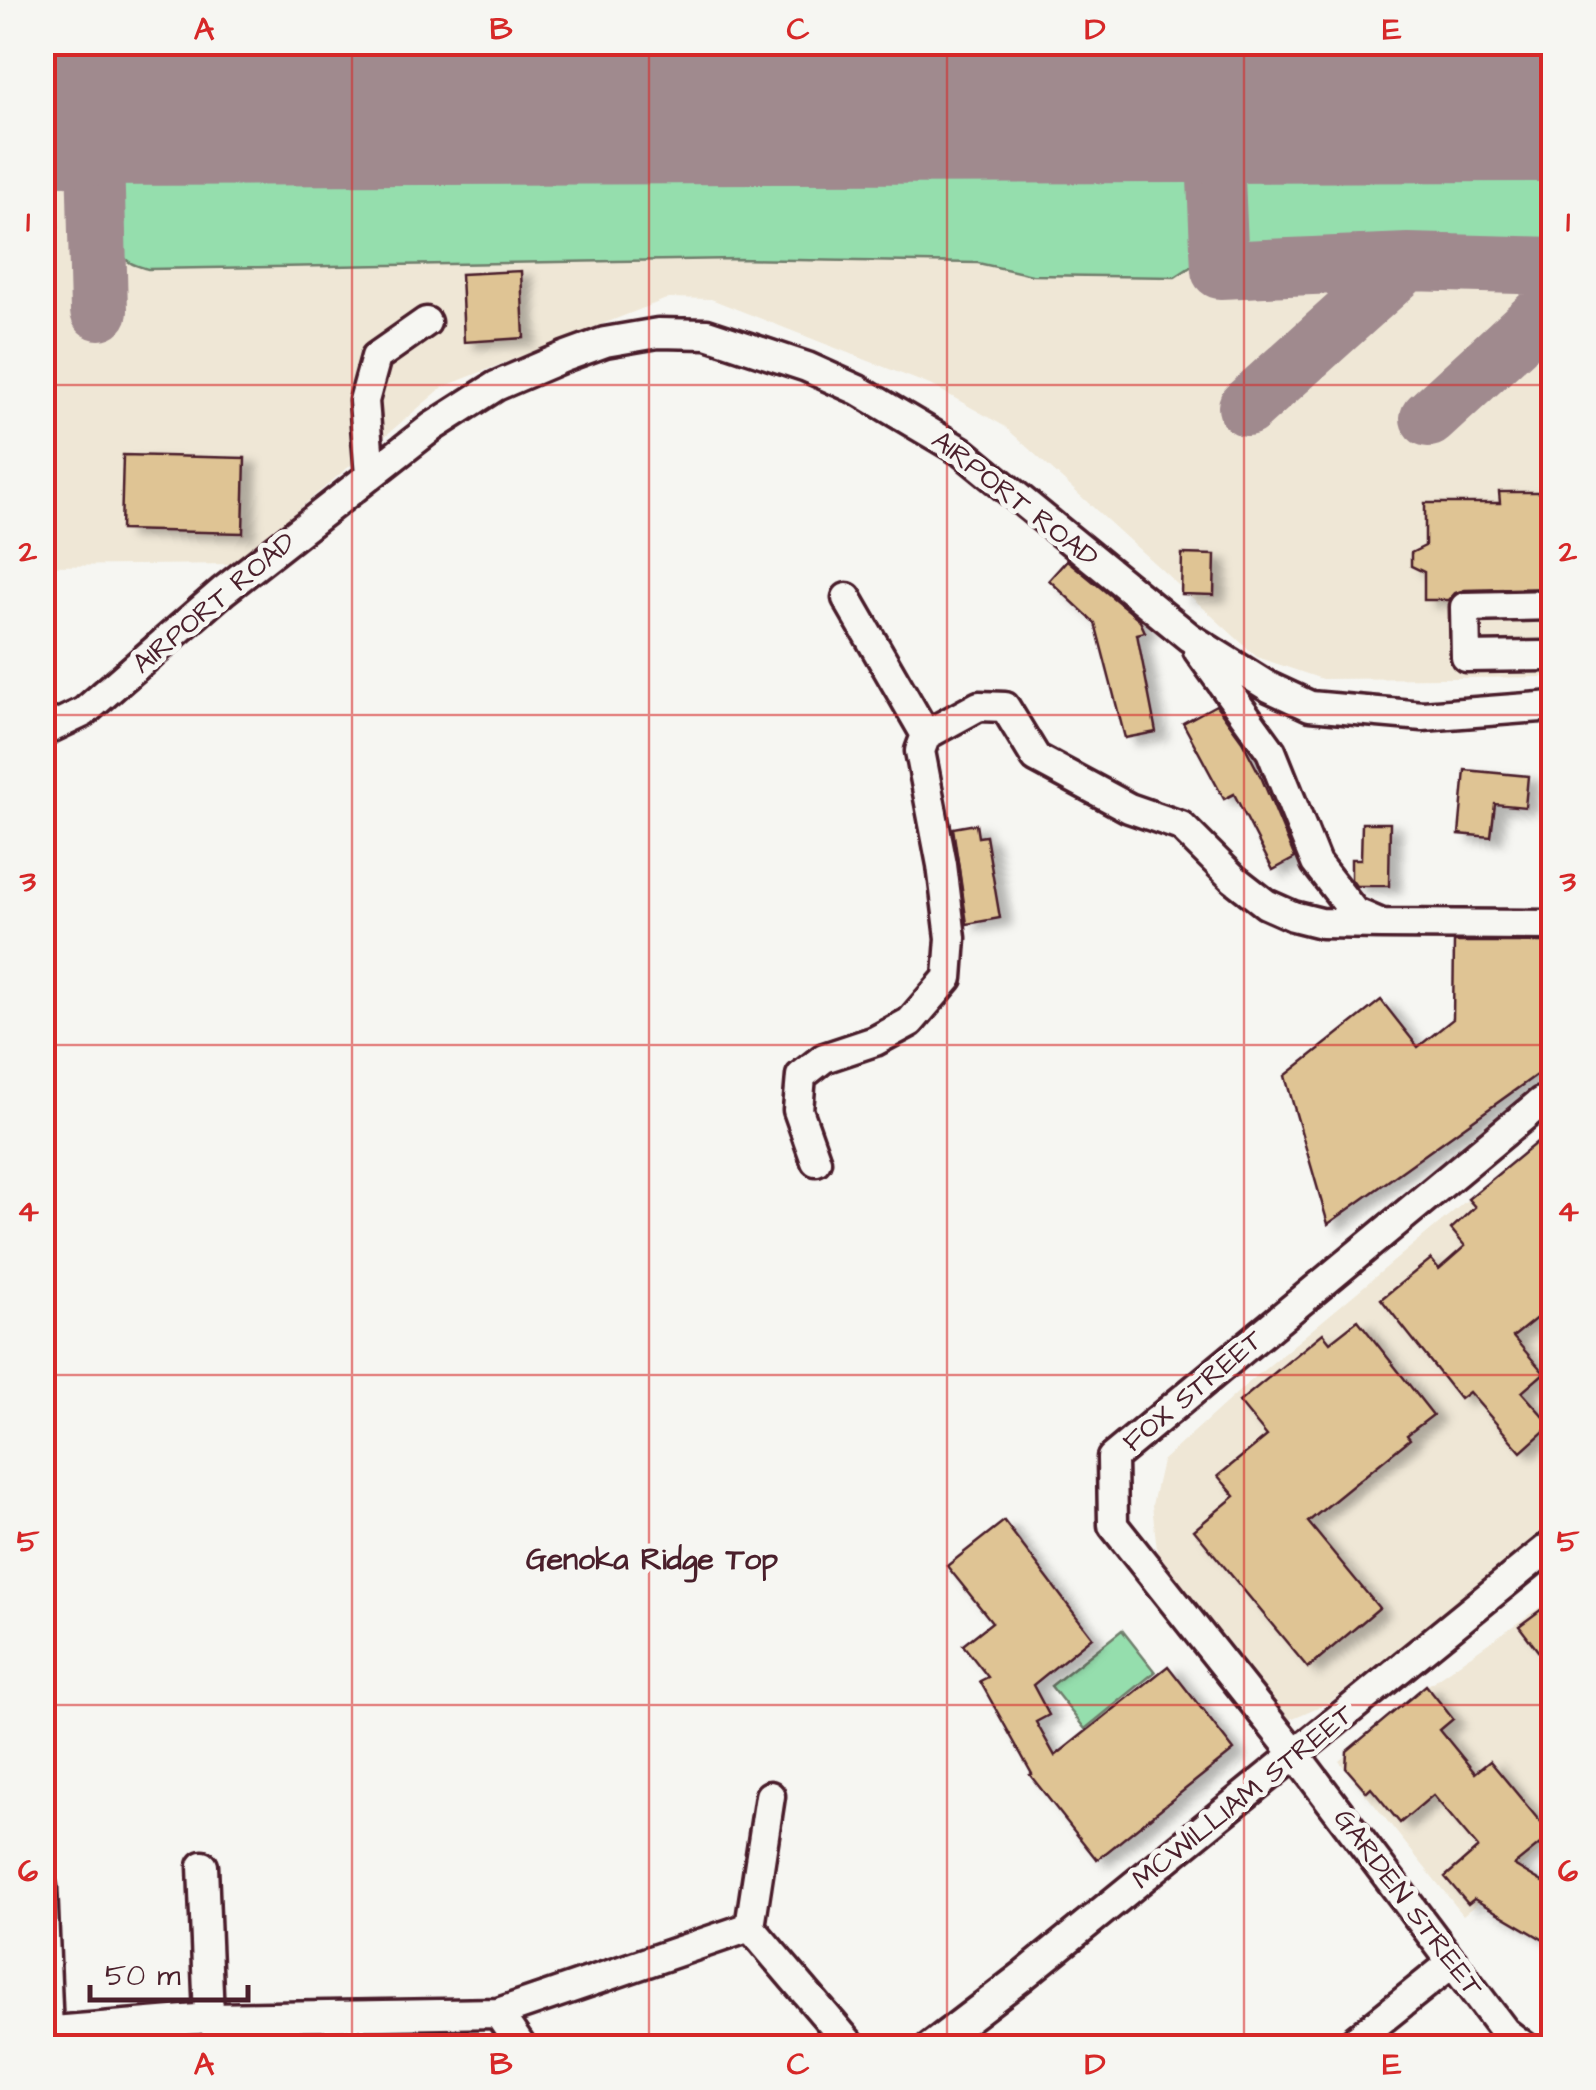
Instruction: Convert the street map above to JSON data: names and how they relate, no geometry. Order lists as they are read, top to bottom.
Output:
{
  "streets": {
    "street": [
      "AIRPORT ROAD",
      "FOX STREET",
      "MCWILLIAM STREET",
      "GARDEN STREET"
    ]
  },
  "crossings": [
    ["FOX STREET", "MCWILLIAM STREET"],
    ["FOX STREET", "GARDEN STREET"],
    ["MCWILLIAM STREET", "GARDEN STREET"]
  ],
  "districts": ["Genoka Ridge Top"],
  "scale_bar": "50 m",
  "grid": {
    "columns": [
      "A",
      "B",
      "C",
      "D",
      "E"
    ],
    "rows": [
      "1",
      "2",
      "3",
      "4",
      "5",
      "6"
    ]
  }
}
